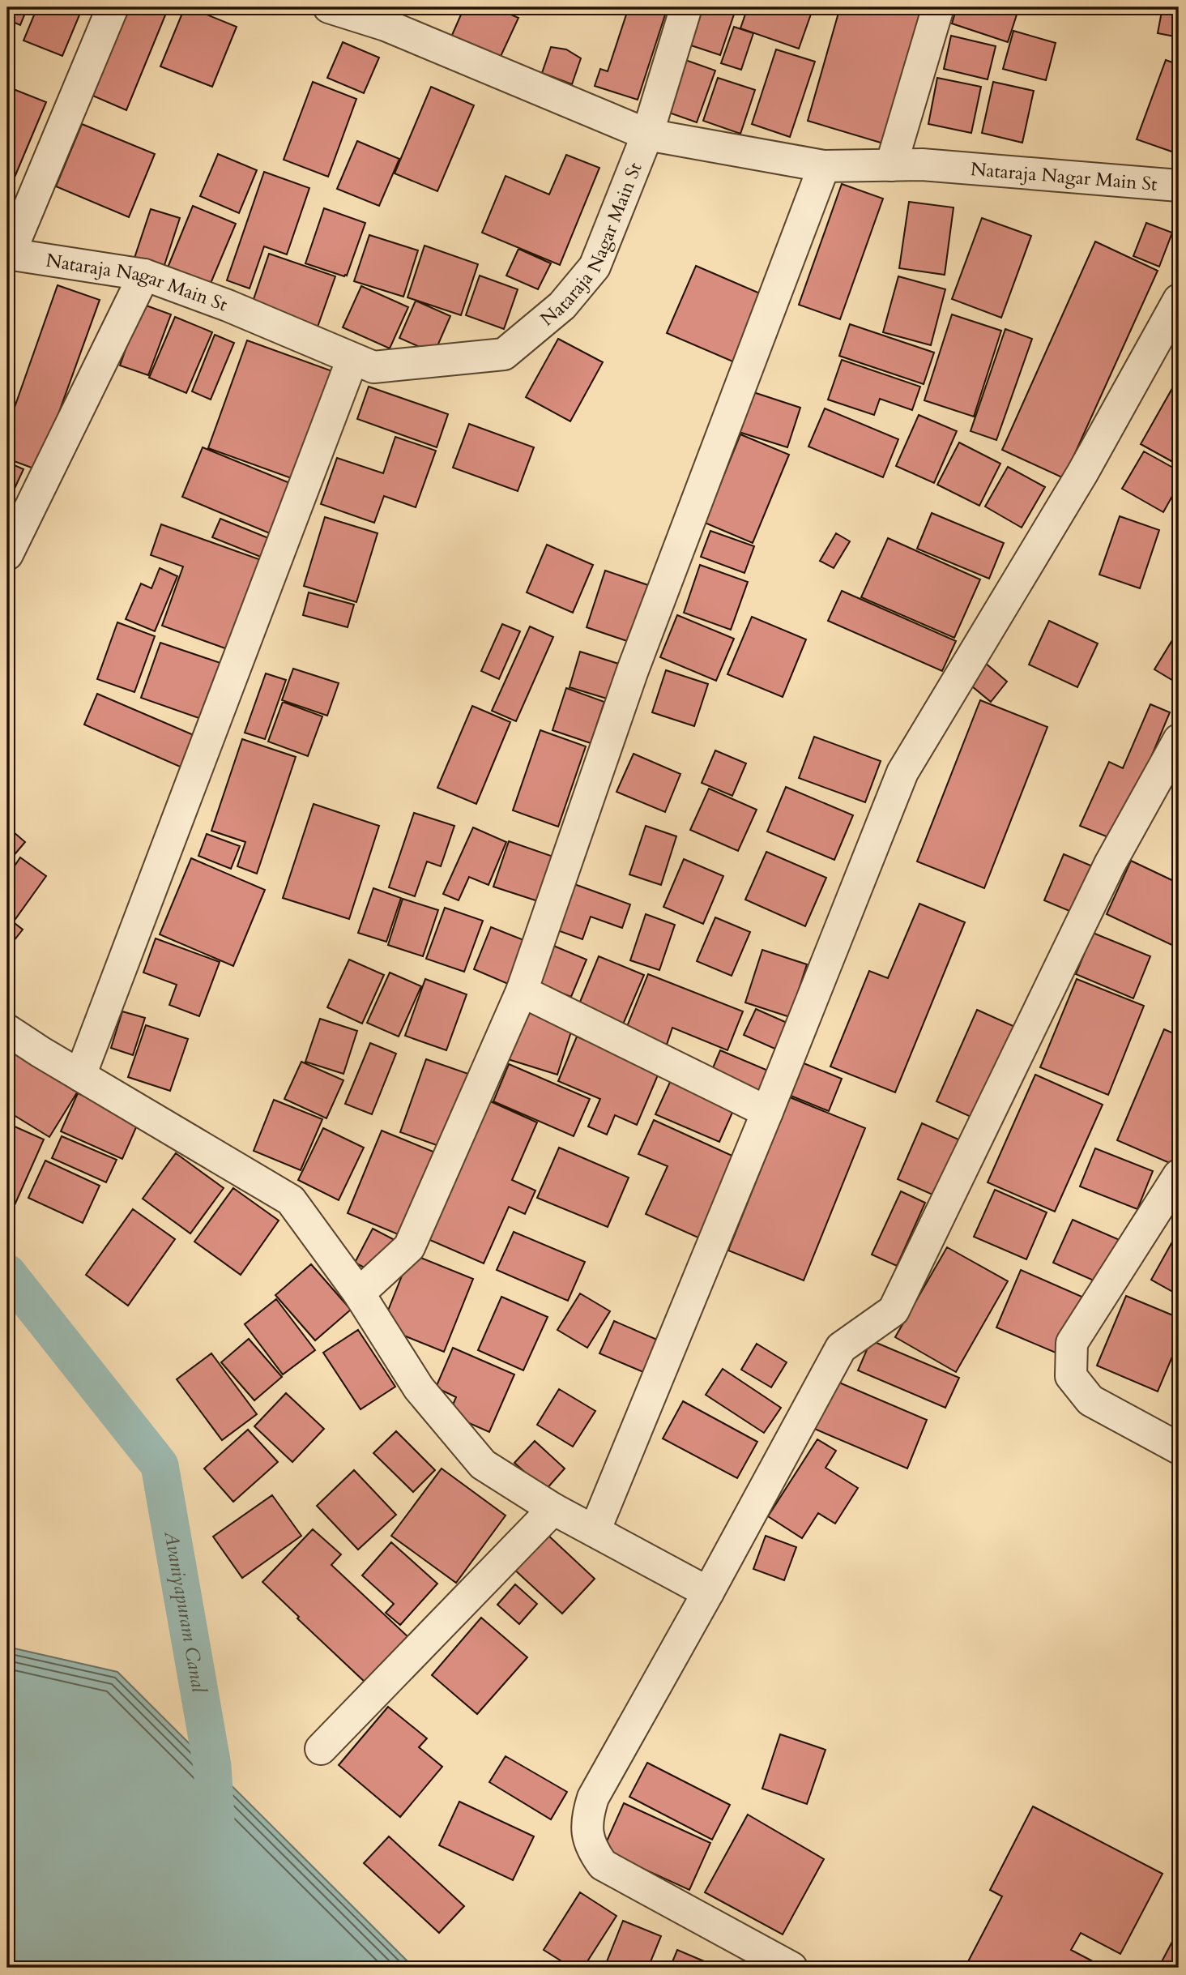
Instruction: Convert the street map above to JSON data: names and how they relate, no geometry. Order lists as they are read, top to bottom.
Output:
{
  "streets": {
    "street": ["Nataraja Nagar Main St"]
  },
  "water": ["Avaniyapuram Canal"]
}
